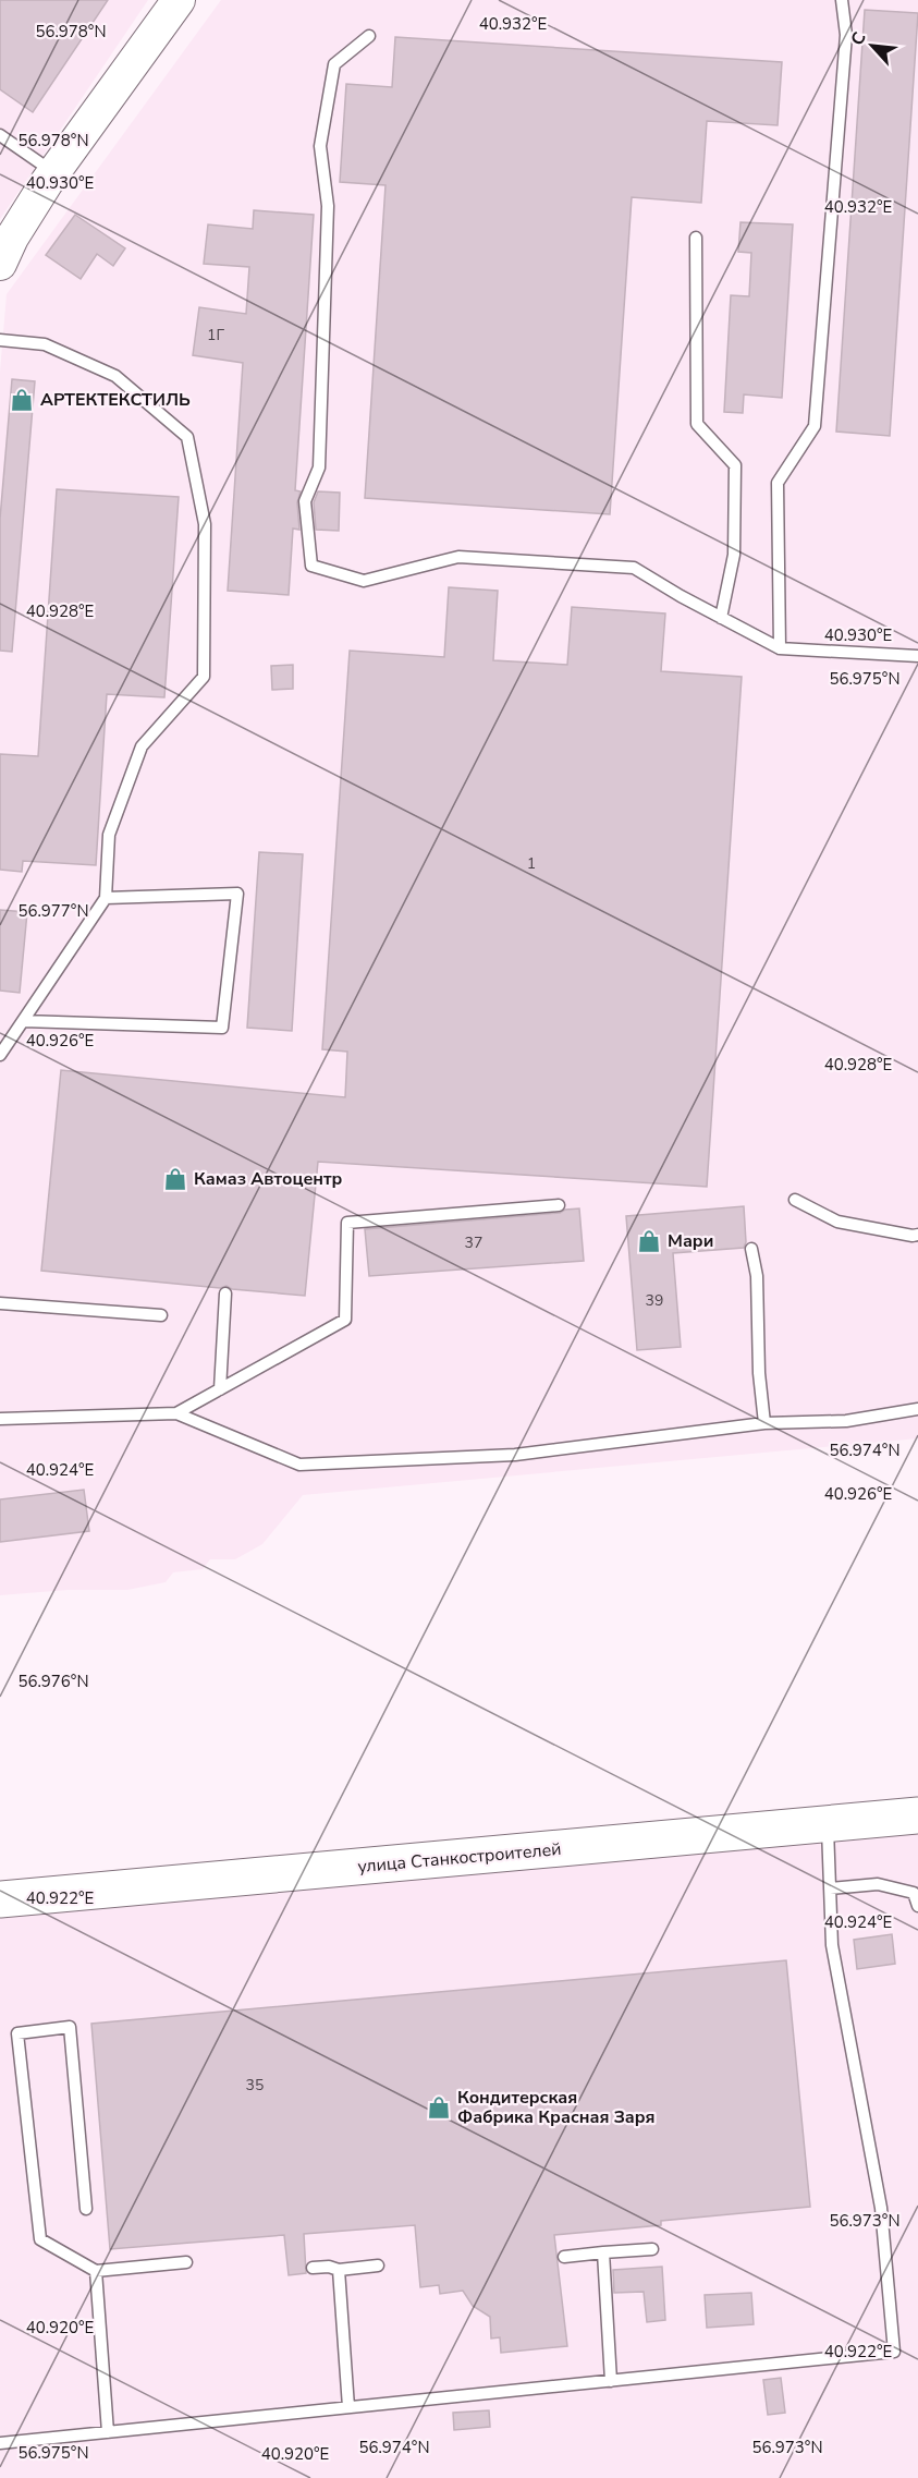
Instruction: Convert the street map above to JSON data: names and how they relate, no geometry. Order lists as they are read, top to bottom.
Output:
{
  "streets": {
    "main road": ["улица Станкостроителей"]
  },
  "places": {
    "shop": [
      "АРТЕКТЕКСТИЛЬ",
      "Камаз Автоцентр",
      "Мари",
      "Кондитерская Фабрика Красная Заря"
    ]
  },
  "house_numbers": [
    "1Г",
    "1",
    "37",
    "39",
    "35"
  ],
  "north": "top left",
  "coordinates": [
    "40.932°E",
    "56.978°N",
    "40.930°E",
    "40.928°E",
    "56.975°N",
    "56.977°N",
    "40.926°E",
    "56.974°N",
    "40.924°E",
    "56.976°N",
    "40.922°E",
    "56.973°N",
    "40.920°E"
  ]
}
